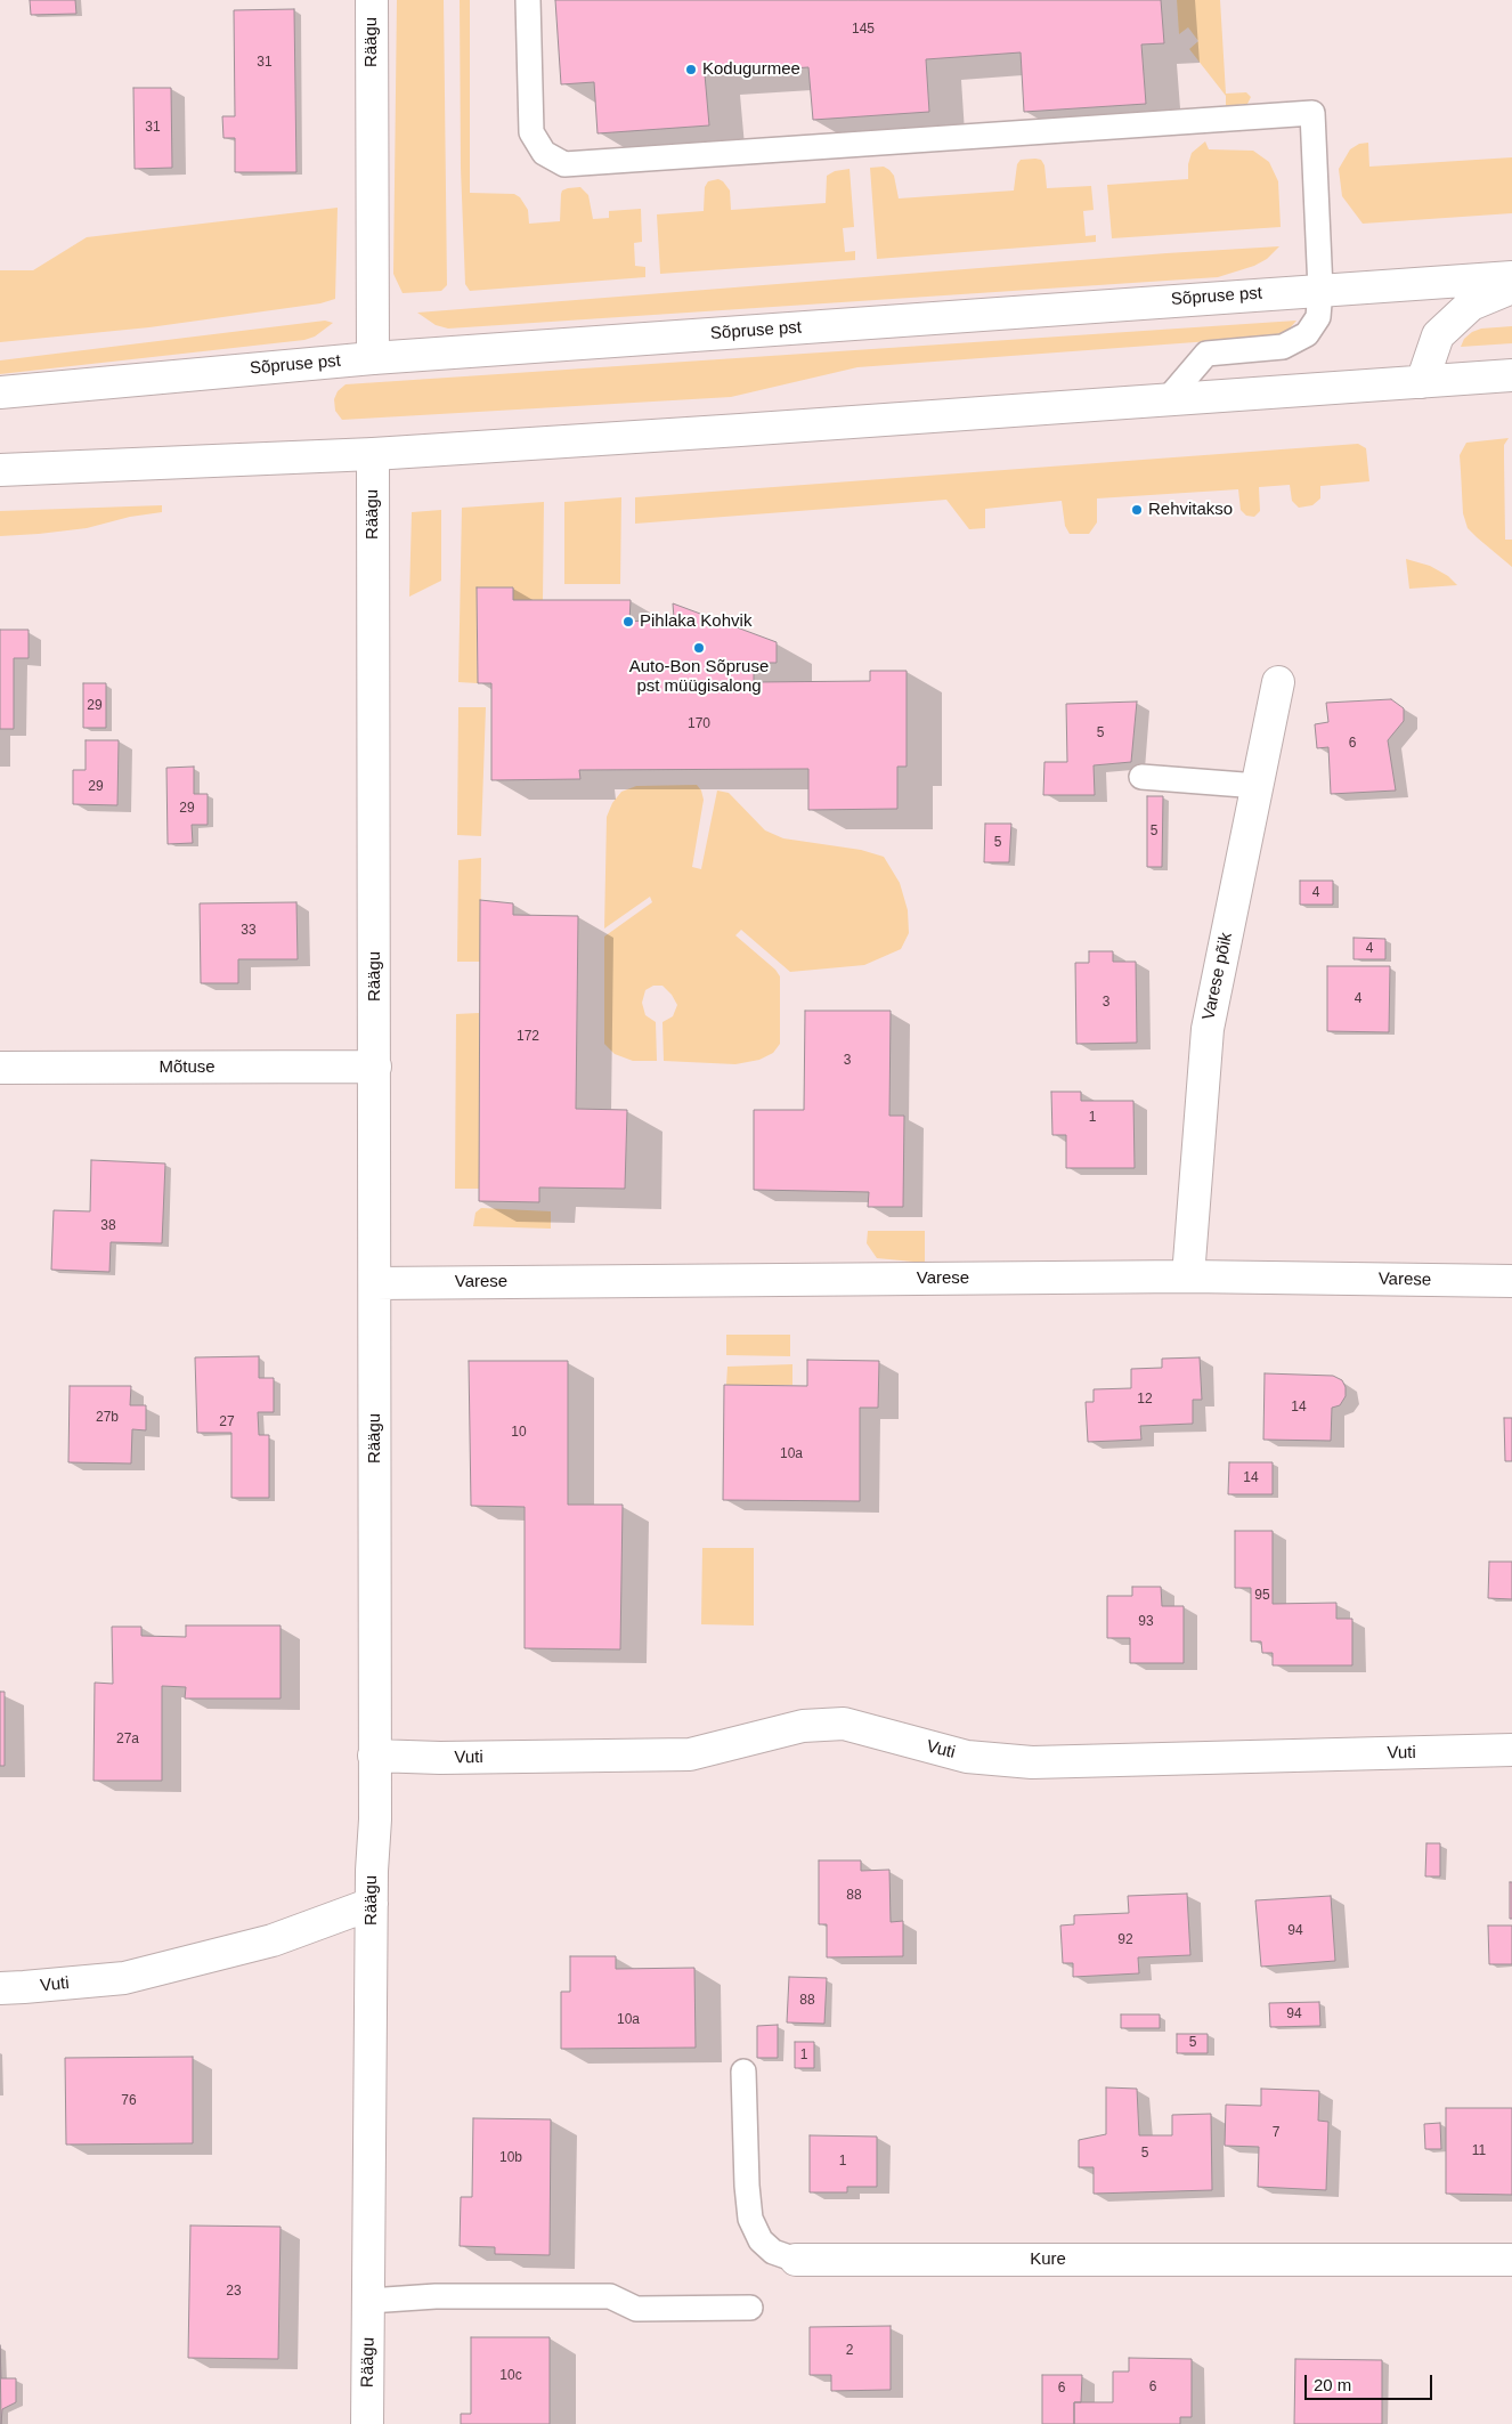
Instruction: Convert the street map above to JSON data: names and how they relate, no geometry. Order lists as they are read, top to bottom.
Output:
{
  "streets": {
    "street": [
      "Räägu",
      "Sõpruse pst",
      "Varese põik",
      "Mõtuse",
      "Varese",
      "Vuti",
      "Kure"
    ]
  },
  "crossings": [
    ["Räägu", "Sõpruse pst"],
    ["Räägu", "Mõtuse"],
    ["Räägu", "Varese"],
    ["Räägu", "Vuti"],
    ["Varese põik", "Varese"]
  ],
  "places": [
    "Kodugurmee",
    "Rehvitakso",
    "Pihlaka Kohvik",
    "Auto-Bon Sõpruse pst müügisalong"
  ],
  "house_numbers": [
    "145",
    "31",
    "31",
    "29",
    "170",
    "5",
    "6",
    "29",
    "29",
    "5",
    "5",
    "4",
    "33",
    "4",
    "4",
    "3",
    "172",
    "3",
    "1",
    "38",
    "12",
    "14",
    "27b",
    "27",
    "10",
    "10a",
    "14",
    "95",
    "93",
    "27a",
    "88",
    "94",
    "92",
    "88",
    "94",
    "10a",
    "5",
    "1",
    "76",
    "7",
    "11",
    "5",
    "10b",
    "1",
    "23",
    "2",
    "10c",
    "6",
    "6"
  ],
  "scale_bar": "20 m"
}
